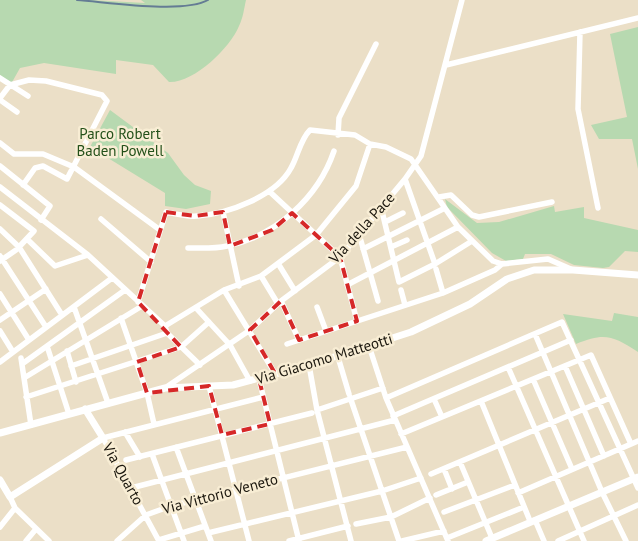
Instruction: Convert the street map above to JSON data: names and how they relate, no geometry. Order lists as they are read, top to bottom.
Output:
{
  "streets": {
    "street": [
      "Via della Pace",
      "Via Giacomo Matteotti",
      "Via Quarto",
      "Via Vittorio Veneto"
    ]
  },
  "crossings": [
    ["Via della Pace", "Via Giacomo Matteotti"],
    ["Via Giacomo Matteotti", "Via Quarto"],
    ["Via Quarto", "Via Vittorio Veneto"]
  ],
  "parks": ["Parco Robert Baden Powell"]
}
